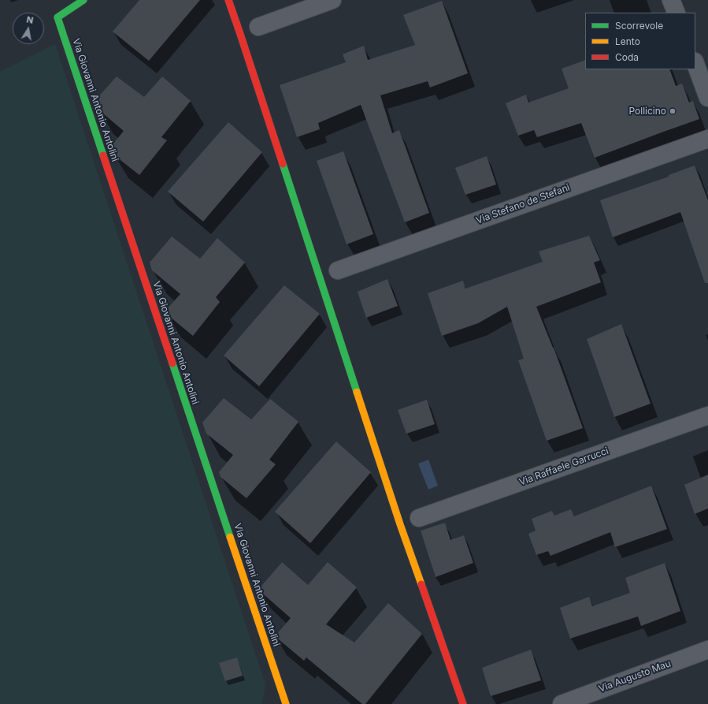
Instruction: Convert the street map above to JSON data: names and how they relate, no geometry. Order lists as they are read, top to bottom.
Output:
{
  "streets": {
    "street": [
      "Via Giovanni Antonio Antolini",
      "Via Stefano de Stefani",
      "Via Raffaele Garrucci",
      "Via Augusto Mau"
    ]
  },
  "places": ["Pollicino"],
  "legend": ["Scorrevole", "Lento", "Coda"],
  "north": "top"
}
